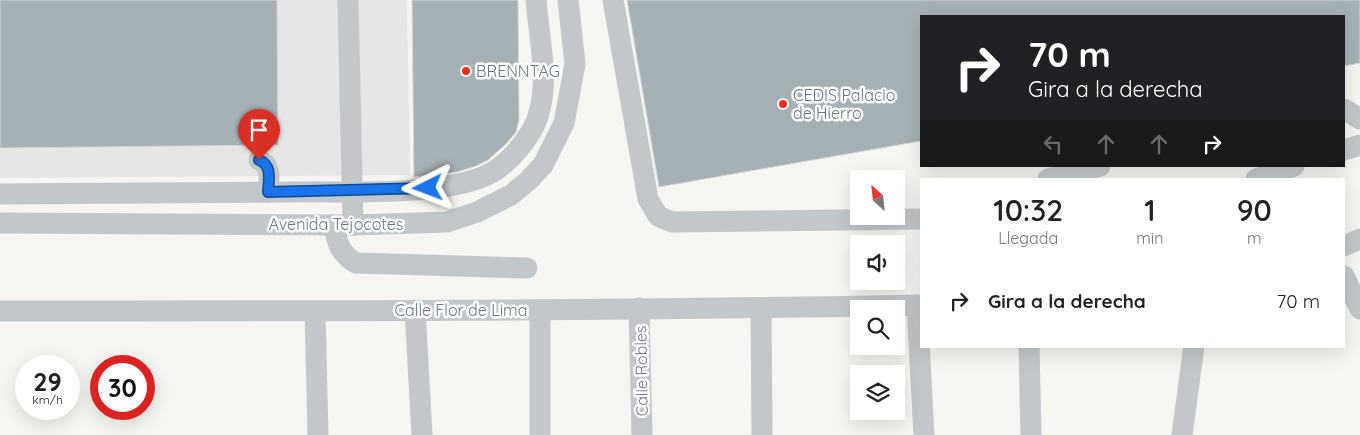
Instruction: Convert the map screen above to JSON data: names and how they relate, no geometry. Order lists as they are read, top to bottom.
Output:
{
  "streets": {
    "street": ["Avenida Tejocotes", "Calle Flor de Lima", "Calle Robles"]
  },
  "crossings": [
    ["Calle Flor de Lima", "Calle Robles"]
  ],
  "places": ["BRENNTAG", "CEDIS Palacio de Hierro"],
  "north": "top left",
  "page": {
    "turn": ["70 m", "Gira a la derecha"],
    "eta": [
      "10:32",
      "Llegada",
      "1",
      "min",
      "90",
      "m"
    ],
    "list": [
      {
        "name": "Gira a la derecha",
        "value": "70 m"
      }
    ],
    "speed": "29 km/h",
    "limit": "30"
  }
}
